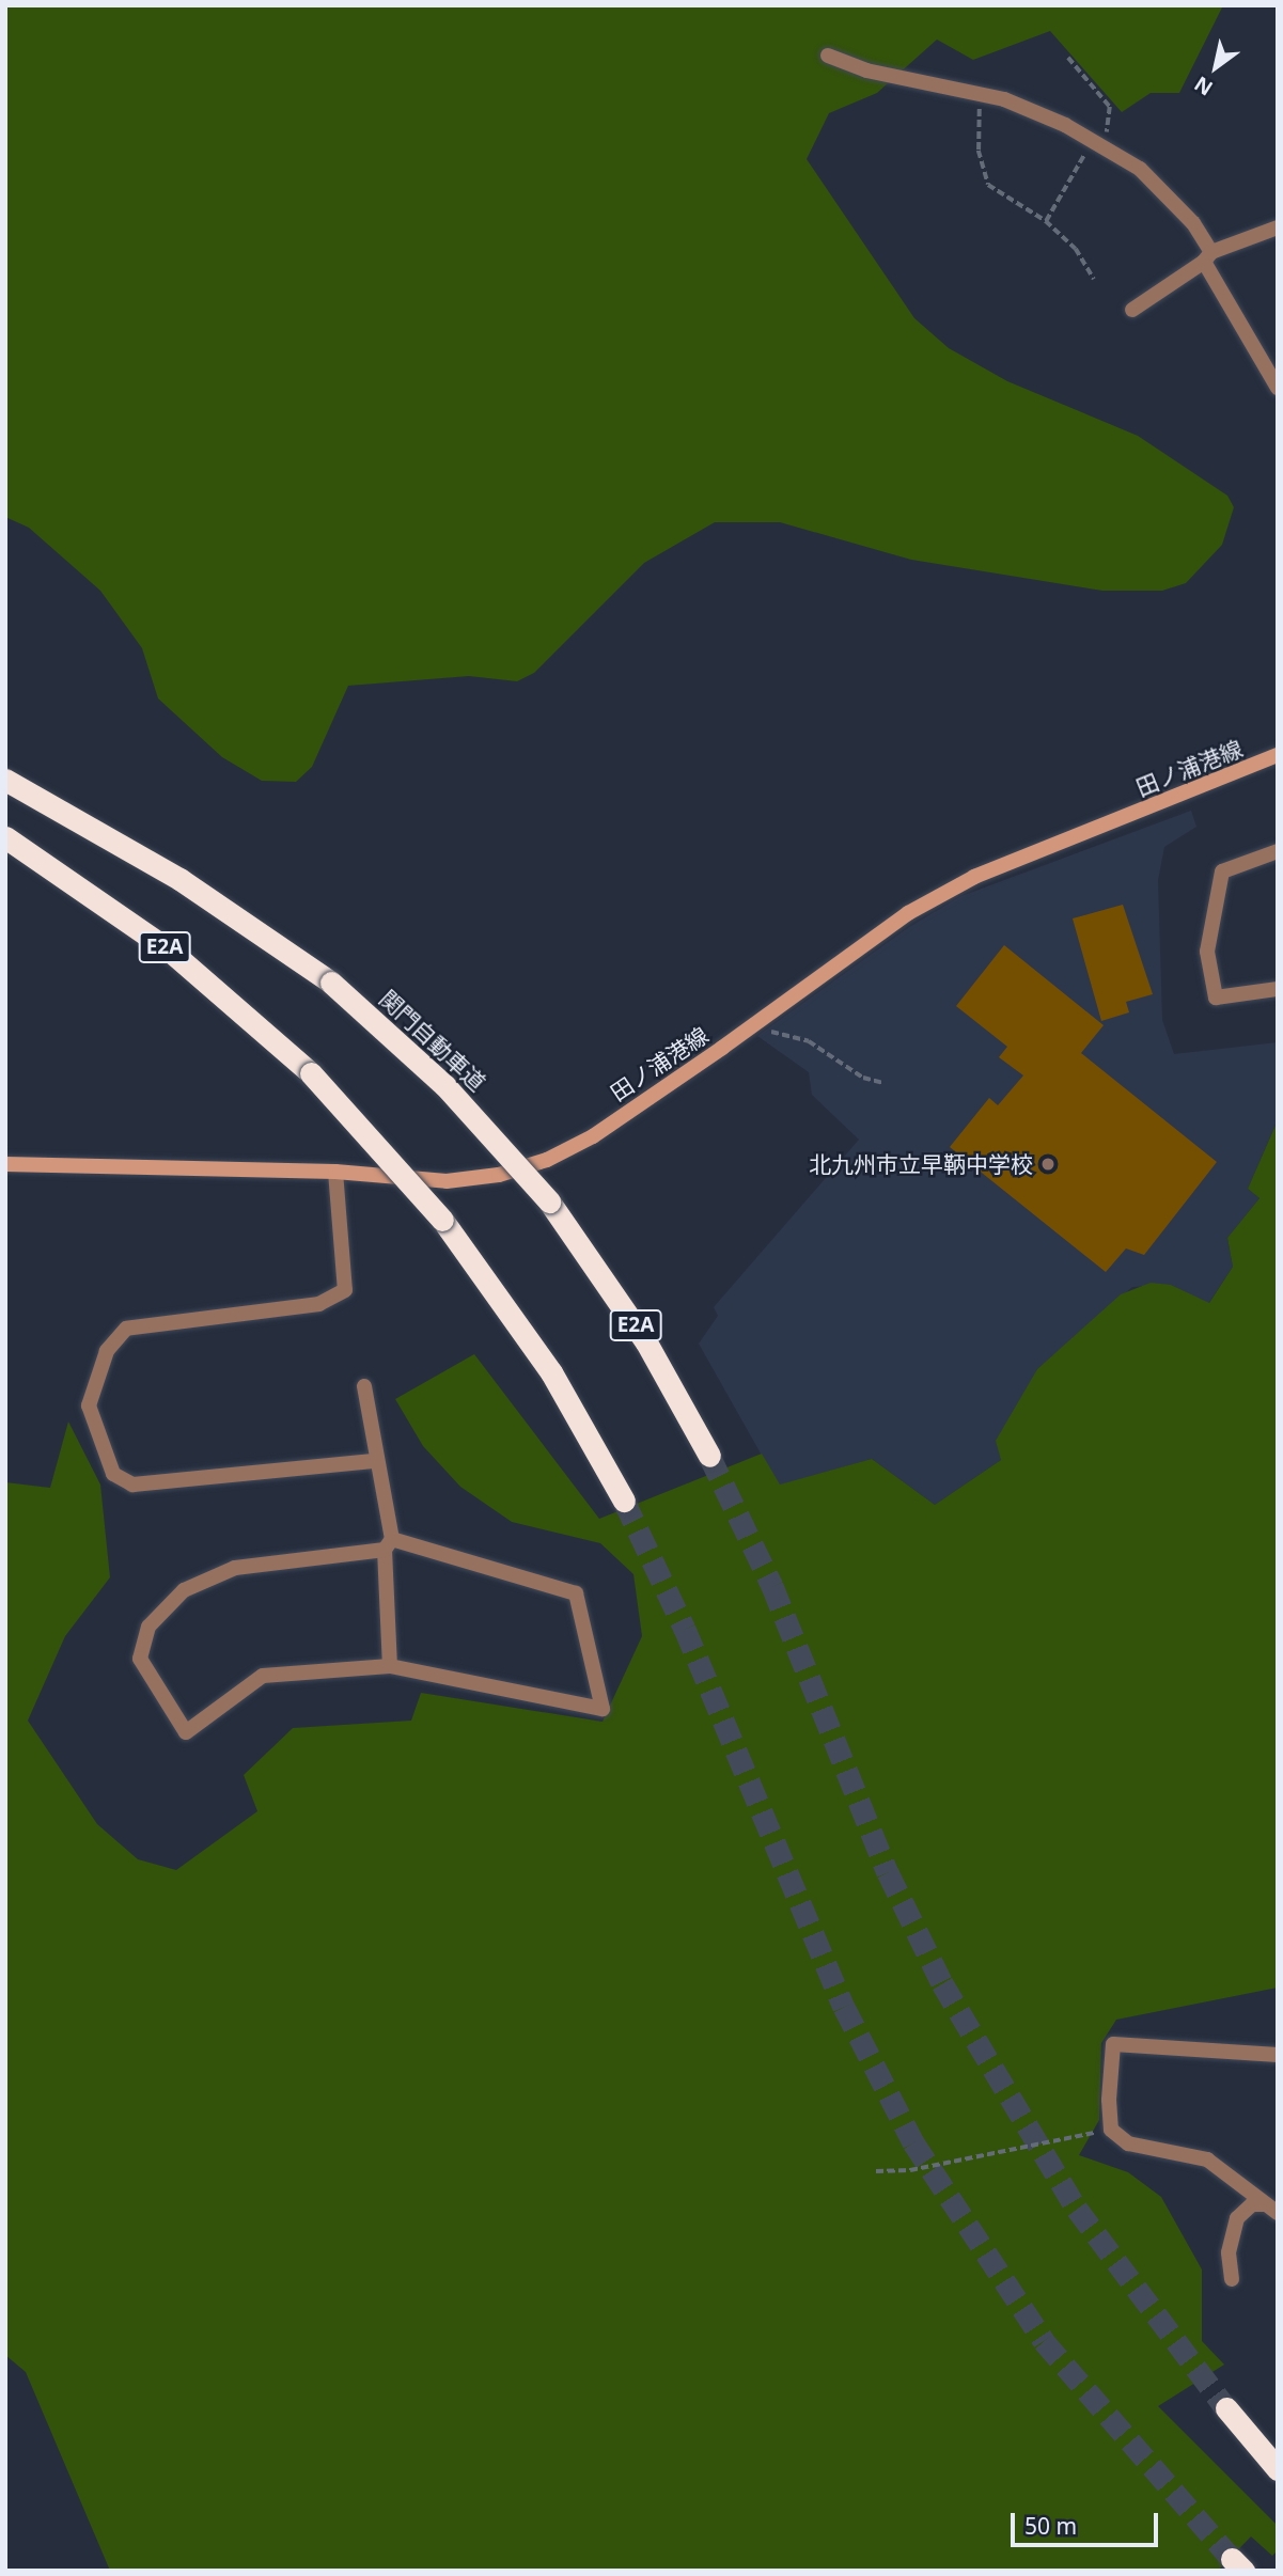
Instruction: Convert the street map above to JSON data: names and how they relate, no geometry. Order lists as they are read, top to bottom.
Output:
{
  "streets": {
    "highway": ["E2A", "関門自動車道"],
    "main road": ["田ノ浦港線"]
  },
  "places": ["北九州市立早鞆中学校"],
  "scale_bar": "50 m",
  "north": "bottom left"
}
